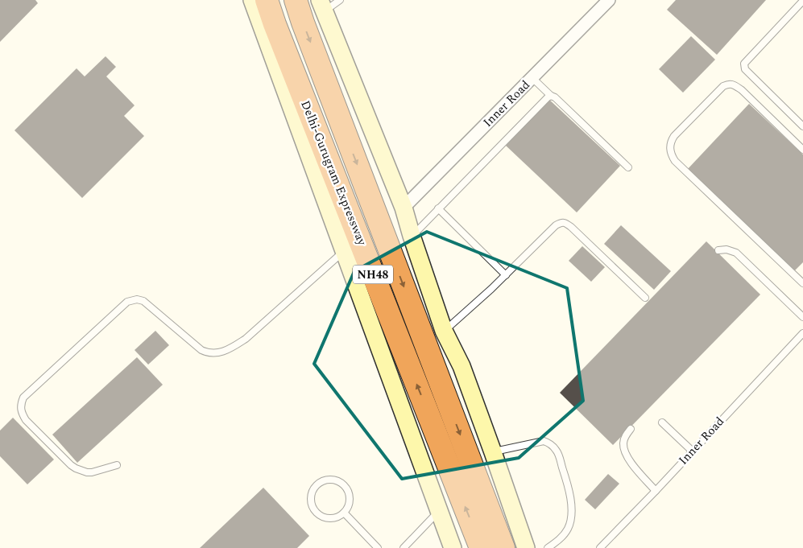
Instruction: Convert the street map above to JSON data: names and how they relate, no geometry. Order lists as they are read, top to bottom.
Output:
{
  "streets": {
    "highway": ["Delhi-Gurugram Expressway", "NH48"],
    "street": ["Inner Road"]
  }
}
